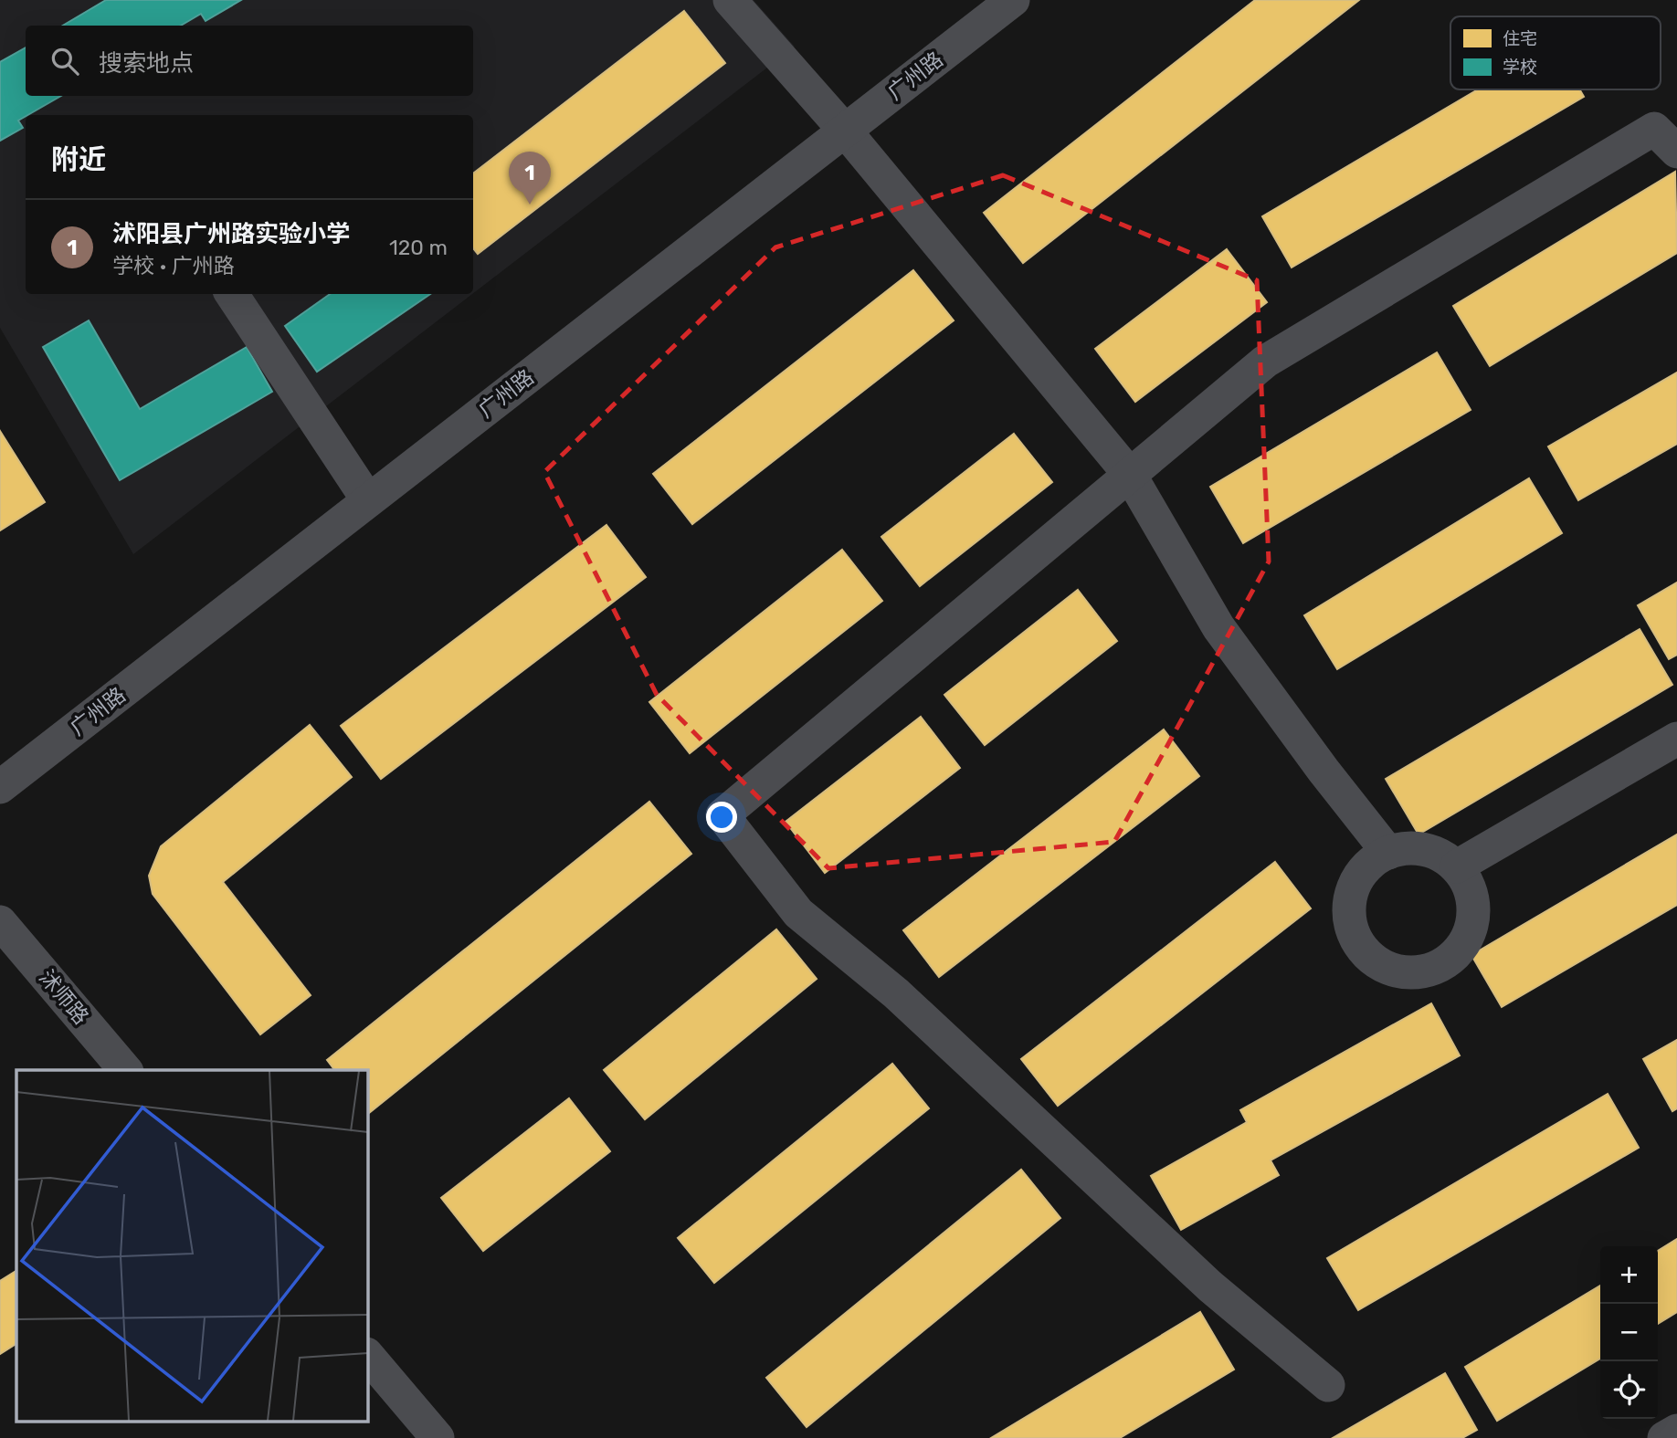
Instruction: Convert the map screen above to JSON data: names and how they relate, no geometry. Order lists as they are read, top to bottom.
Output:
{
  "streets": {
    "street": ["广州路", "沭师路"]
  },
  "legend": ["住宅", "学校"],
  "page": {
    "search": "搜索地点",
    "heading": "附近",
    "pins": "1",
    "list": [
      {
        "mark": "1",
        "name": "沭阳县广州路实验小学",
        "note": "学校 · 广州路",
        "value": "120 m"
      }
    ],
    "map_buttons": ["+", "−"]
  }
}
